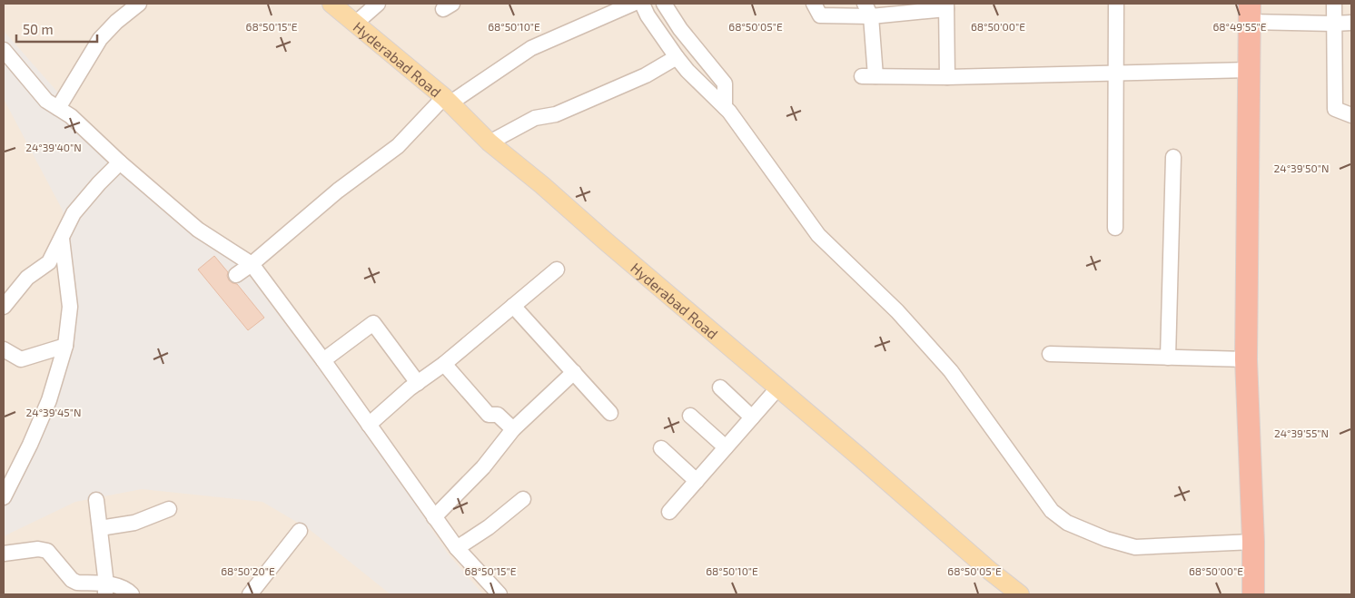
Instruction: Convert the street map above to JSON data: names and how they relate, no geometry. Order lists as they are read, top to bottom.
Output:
{
  "streets": {
    "main road": ["Hyderabad Road"]
  },
  "scale_bar": "50 m",
  "coordinates": [
    "68°50'15\"E",
    "68°50'10\"E",
    "68°50'05\"E",
    "68°50'00\"E",
    "68°49'55\"E",
    "24°39'40\"N",
    "24°39'50\"N",
    "24°39'45\"N",
    "24°39'55\"N",
    "68°50'20\"E"
  ]
}
